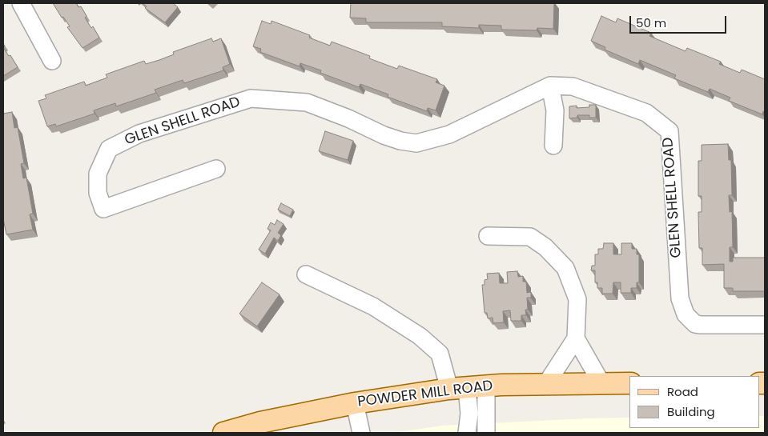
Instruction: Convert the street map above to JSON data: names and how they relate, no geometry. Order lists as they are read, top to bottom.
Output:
{
  "streets": {
    "main road": ["POWDER MILL ROAD"],
    "street": ["GLEN SHELL ROAD"]
  },
  "legend": ["Road", "Building"],
  "scale_bar": "50 m"
}
